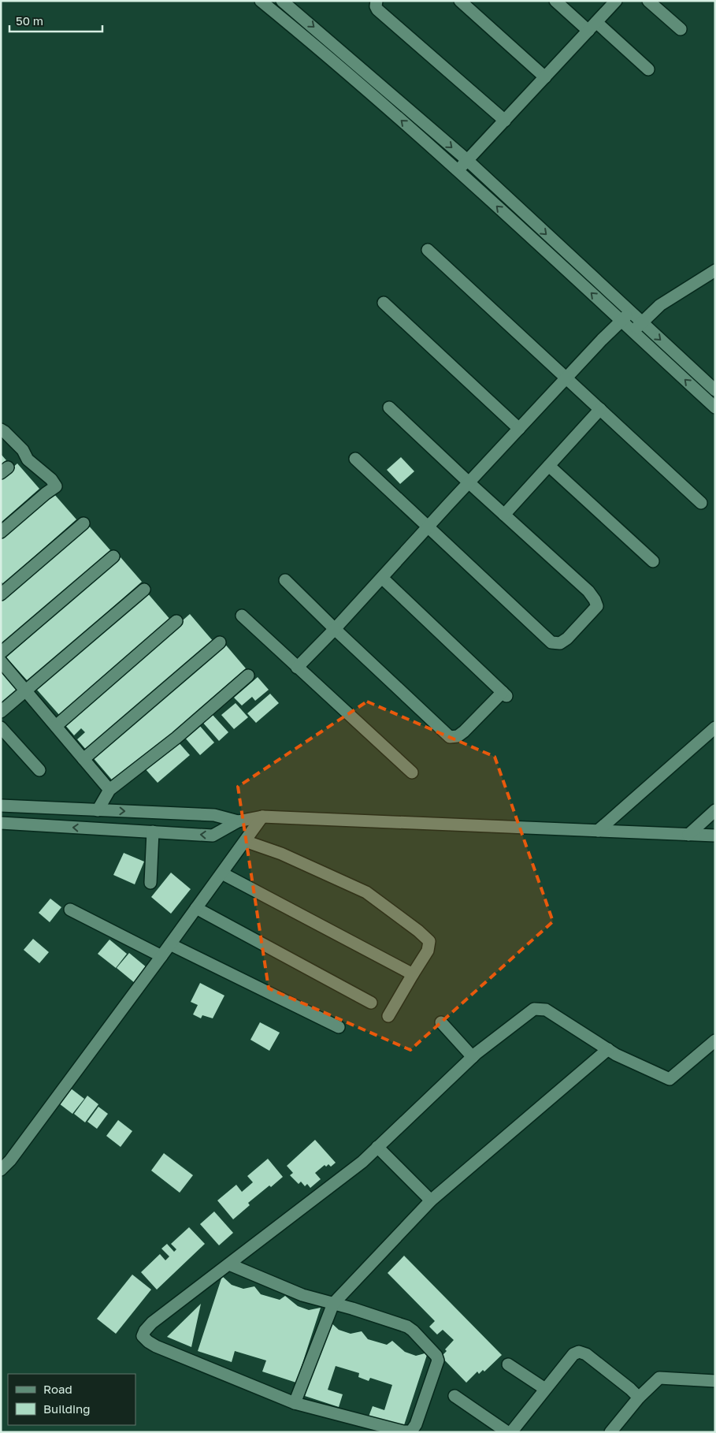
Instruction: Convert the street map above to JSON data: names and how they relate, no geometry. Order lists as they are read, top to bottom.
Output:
{
  "legend": ["Road", "Building"],
  "scale_bar": "50 m"
}
